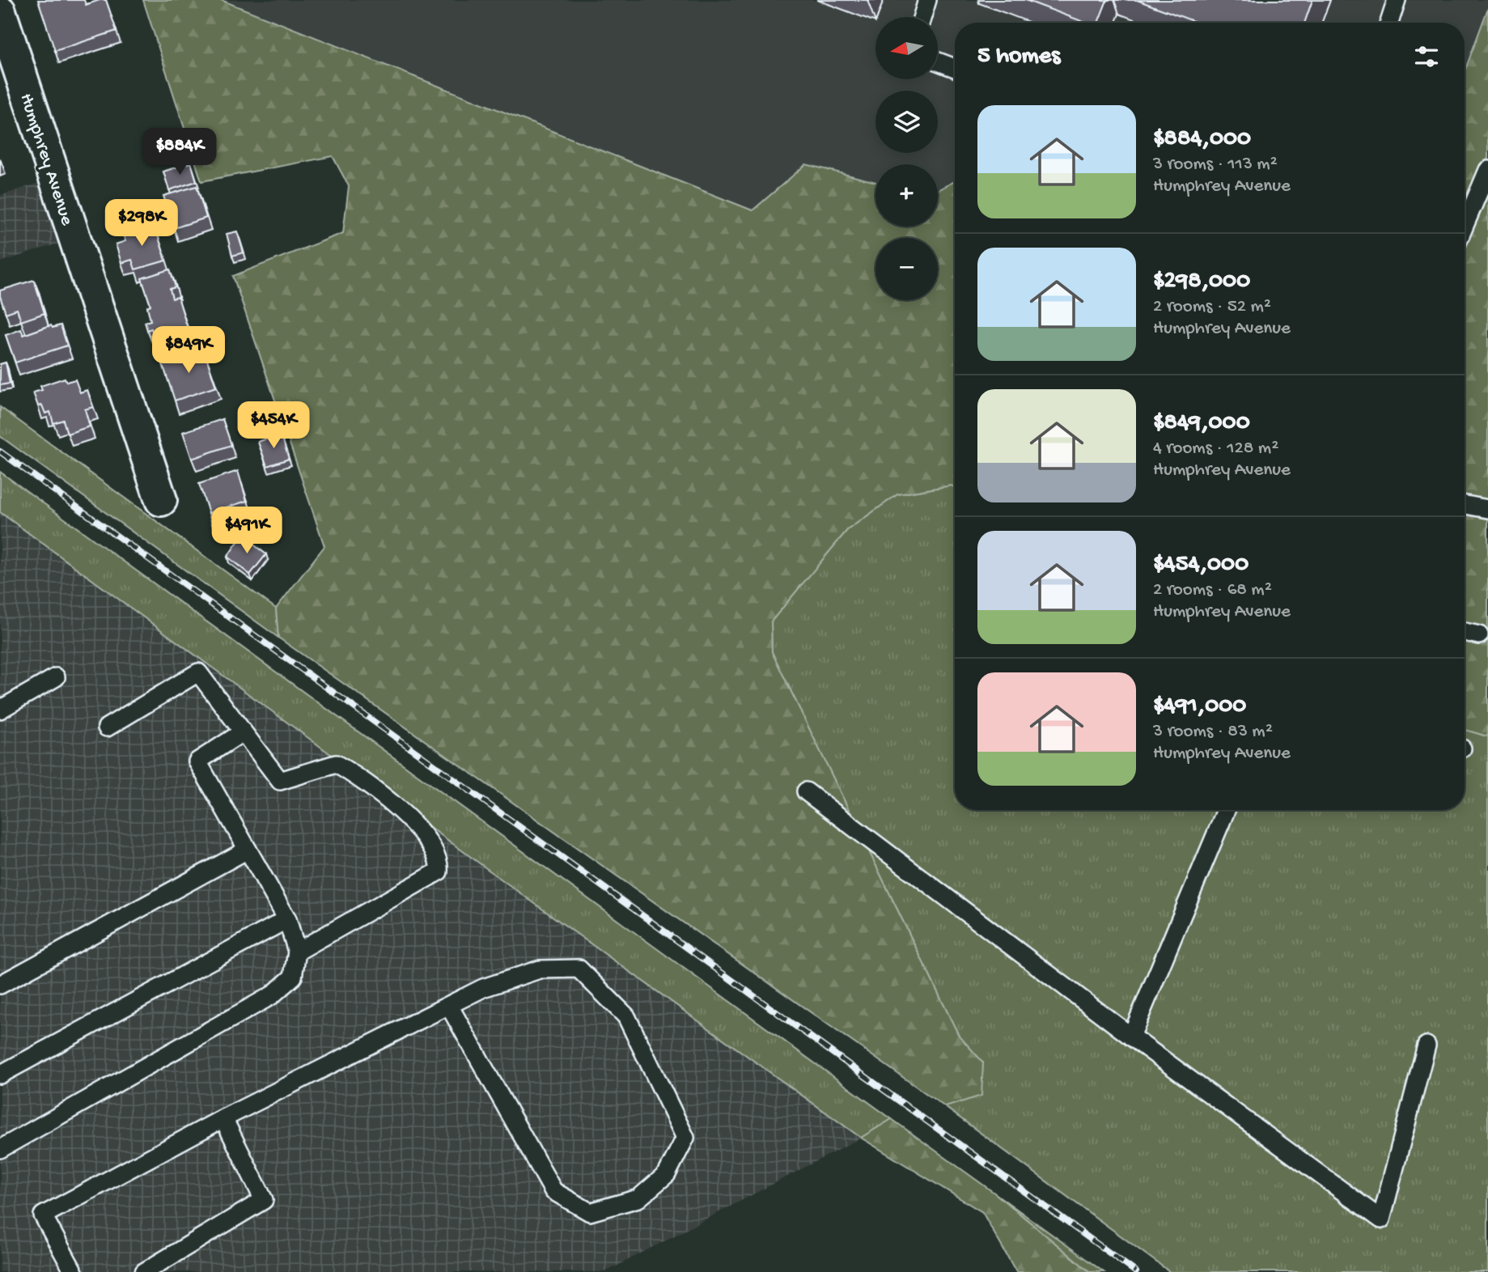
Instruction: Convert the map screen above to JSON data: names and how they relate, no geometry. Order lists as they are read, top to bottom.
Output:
{
  "streets": {
    "street": ["Humphrey Avenue"]
  },
  "north": "left",
  "page": {
    "map_buttons": ["+", "−"],
    "heading": "5 homes",
    "list": [
      {
        "name": "$884,000",
        "note": "3 rooms · 113 m² · Humphrey Avenue"
      },
      {
        "name": "$298,000",
        "note": "2 rooms · 52 m² · Humphrey Avenue"
      },
      {
        "name": "$849,000",
        "note": "4 rooms · 128 m² · Humphrey Avenue"
      },
      {
        "name": "$454,000",
        "note": "2 rooms · 68 m² · Humphrey Avenue"
      },
      {
        "name": "$491,000",
        "note": "3 rooms · 83 m² · Humphrey Avenue"
      }
    ],
    "price": [
      "$884K",
      "$298K",
      "$849K",
      "$454K",
      "$491K"
    ]
  }
}
